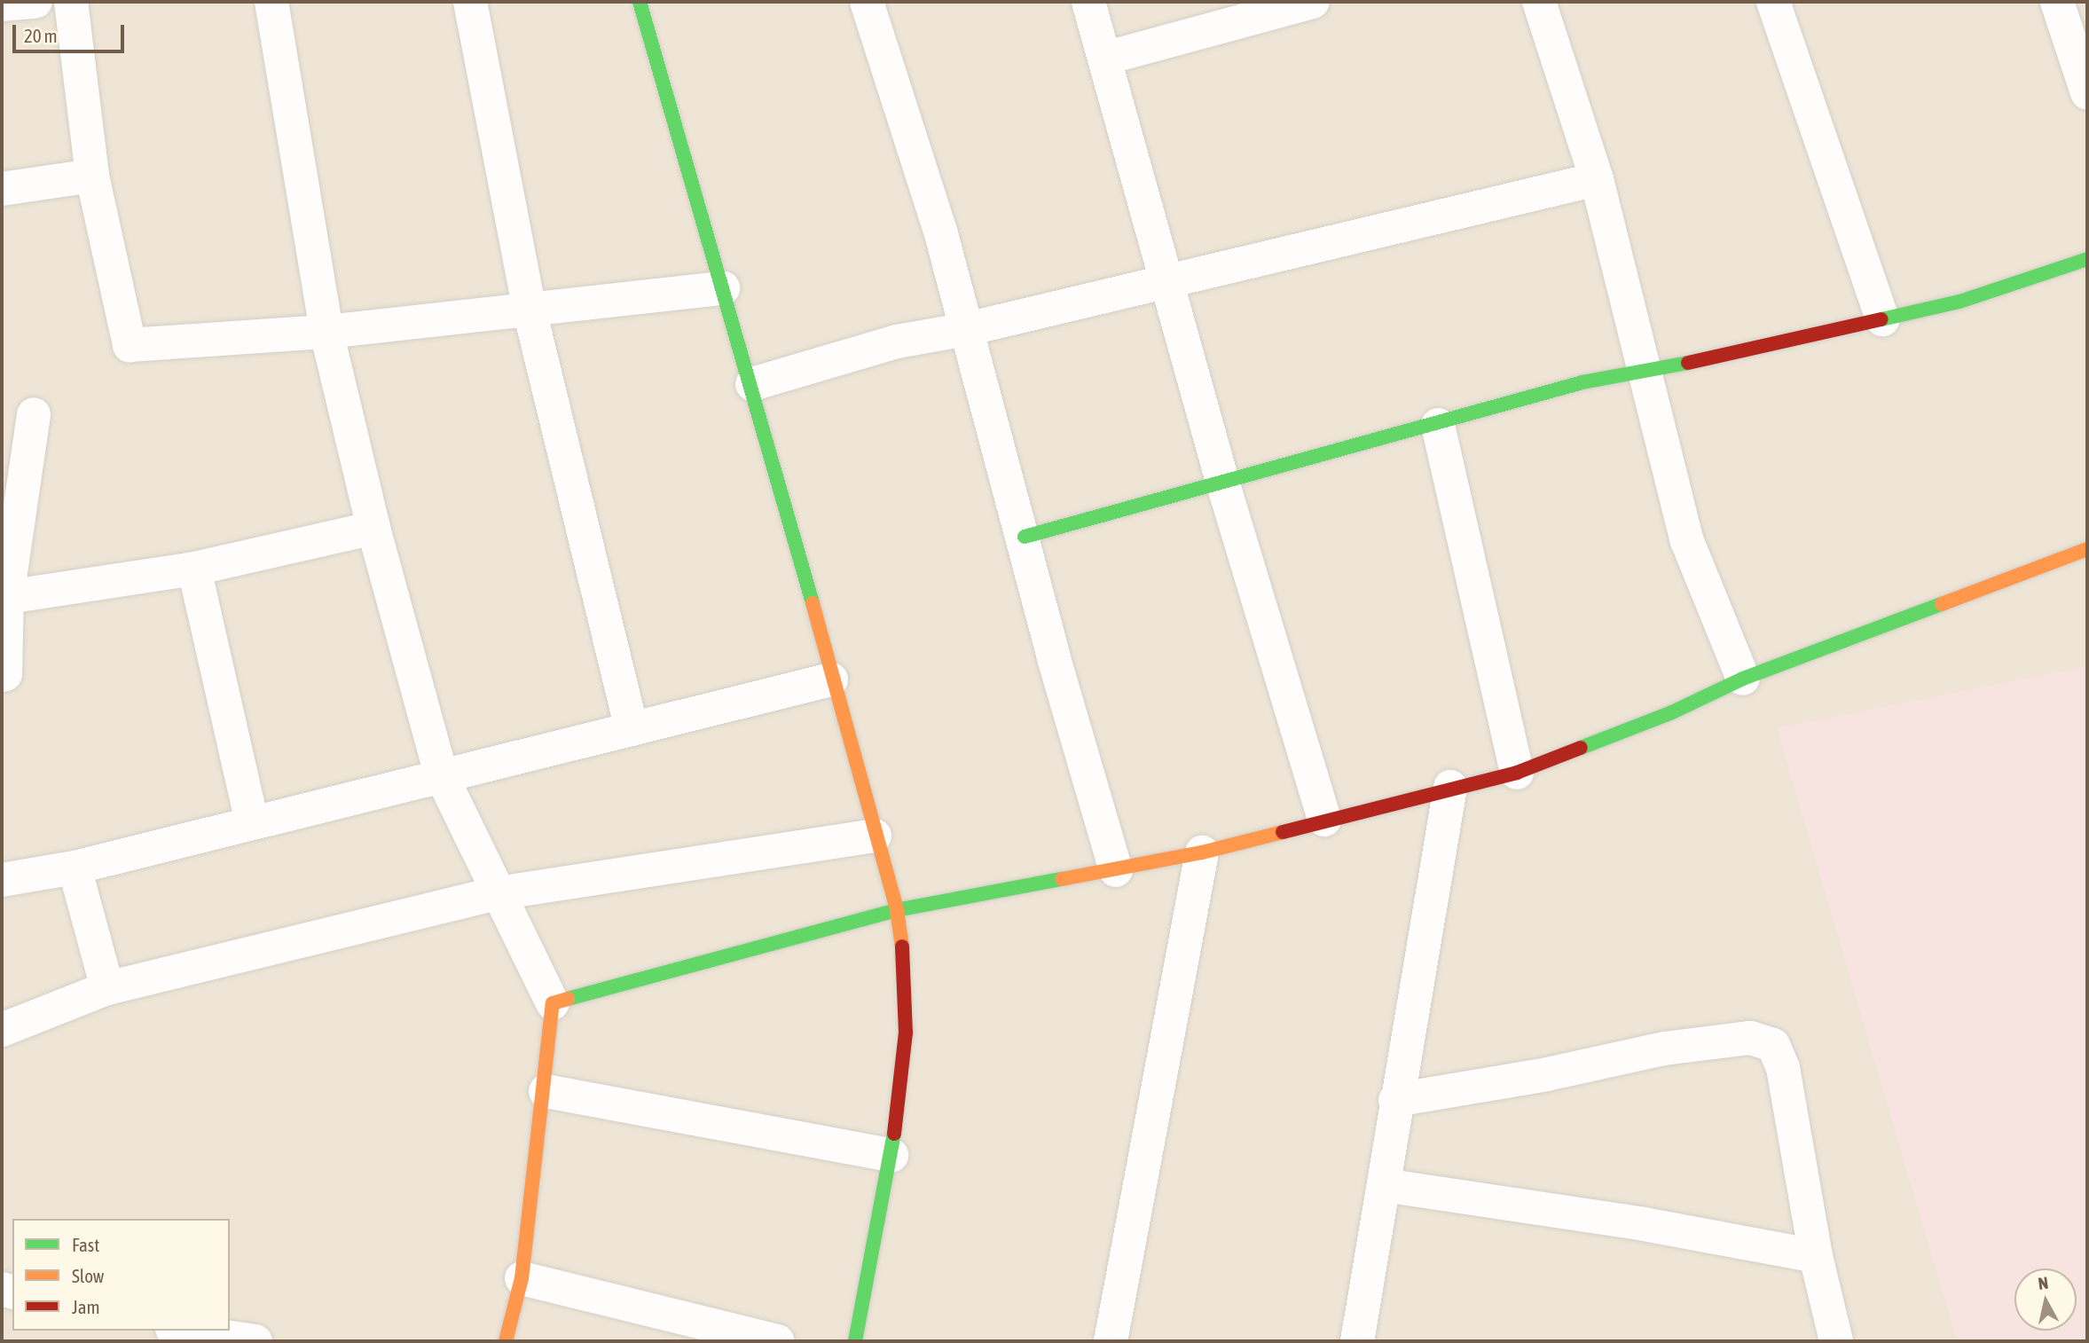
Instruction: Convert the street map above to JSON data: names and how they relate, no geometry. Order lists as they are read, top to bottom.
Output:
{
  "legend": ["Fast", "Slow", "Jam"],
  "scale_bar": "20 m",
  "north": "top"
}
